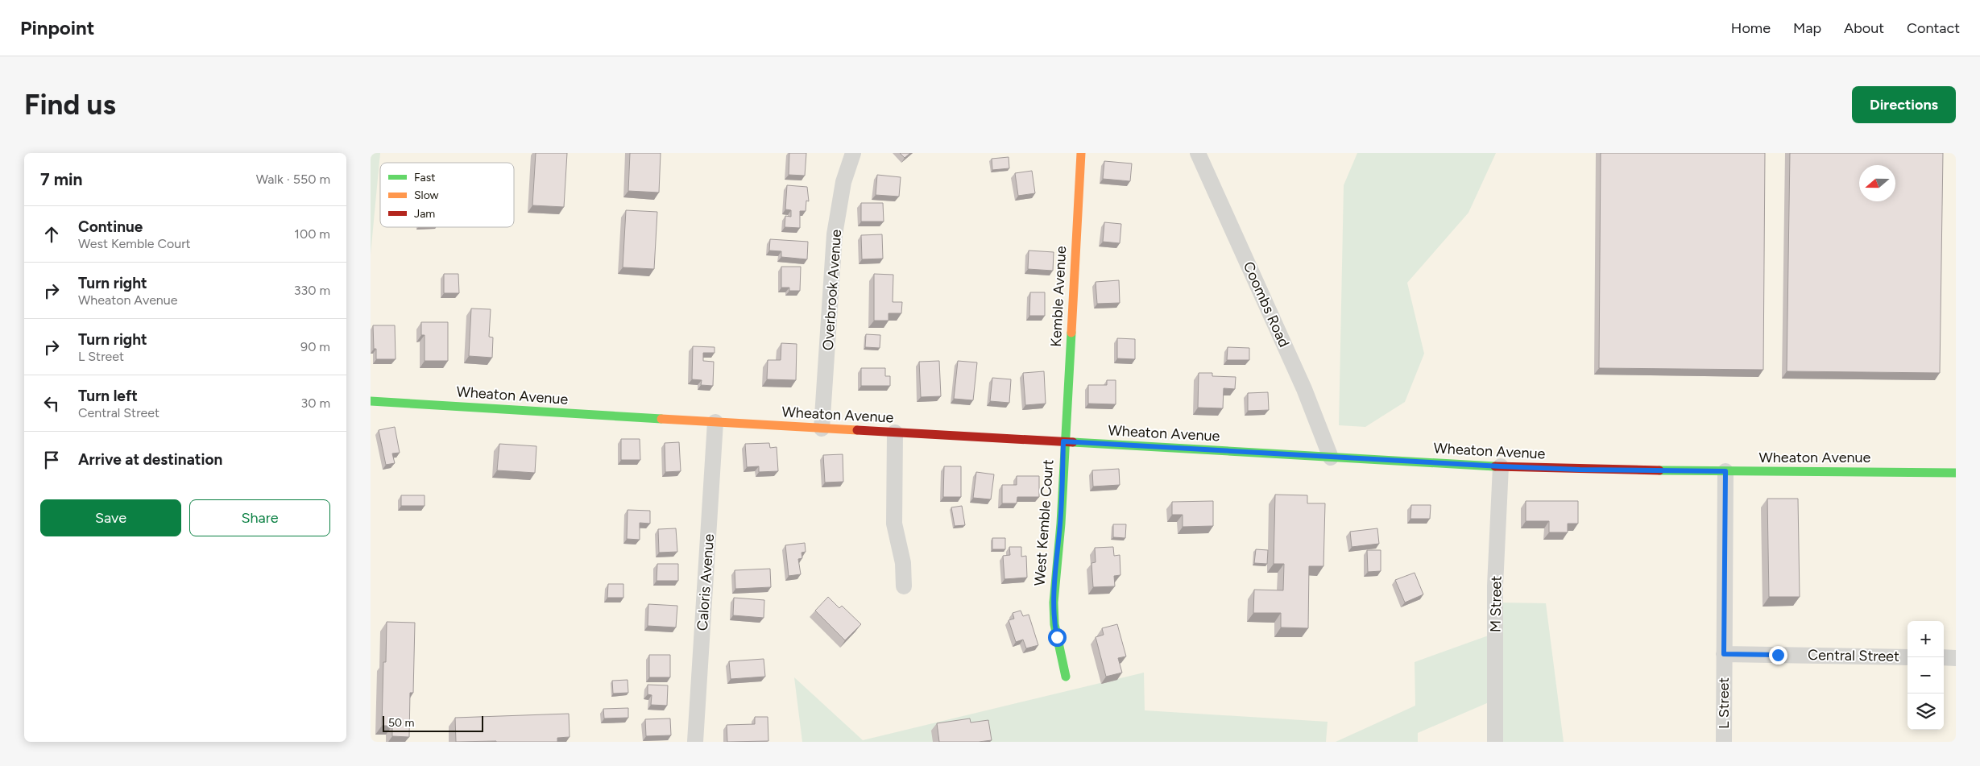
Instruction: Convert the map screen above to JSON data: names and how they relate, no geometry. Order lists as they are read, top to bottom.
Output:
{
  "streets": {
    "main road": ["Kemble Avenue", "Wheaton Avenue", "West Kemble Court"],
    "street": [
      "Overbrook Avenue",
      "Coombs Road",
      "Caloris Avenue",
      "M Street",
      "Central Street",
      "L Street"
    ]
  },
  "crossings": [
    ["Overbrook Avenue", "Wheaton Avenue"],
    ["Kemble Avenue", "Wheaton Avenue"],
    ["Kemble Avenue", "West Kemble Court"],
    ["Coombs Road", "Wheaton Avenue"],
    ["Wheaton Avenue", "West Kemble Court"],
    ["Wheaton Avenue", "Caloris Avenue"],
    ["Wheaton Avenue", "M Street"],
    ["Wheaton Avenue", "L Street"],
    ["Central Street", "L Street"]
  ],
  "legend": ["Fast", "Slow", "Jam"],
  "scale_bar": "50 m",
  "north": "left",
  "page": {
    "header": "Pinpoint",
    "nav": [
      "Home",
      "Map",
      "About",
      "Contact"
    ],
    "buttons": [
      "Directions",
      ["Save", "Share"]
    ],
    "title": "Find us",
    "heading": ["7 min", "Walk · 550 m"],
    "list": [
      ["Continue", "West Kemble Court", "100 m"],
      ["Turn right", "Wheaton Avenue", "330 m"],
      ["Turn right", "L Street", "90 m"],
      ["Turn left", "Central Street", "30 m"],
      "Arrive at destination"
    ],
    "map_buttons": ["+", "−"],
    "scale": "50 m"
  }
}
